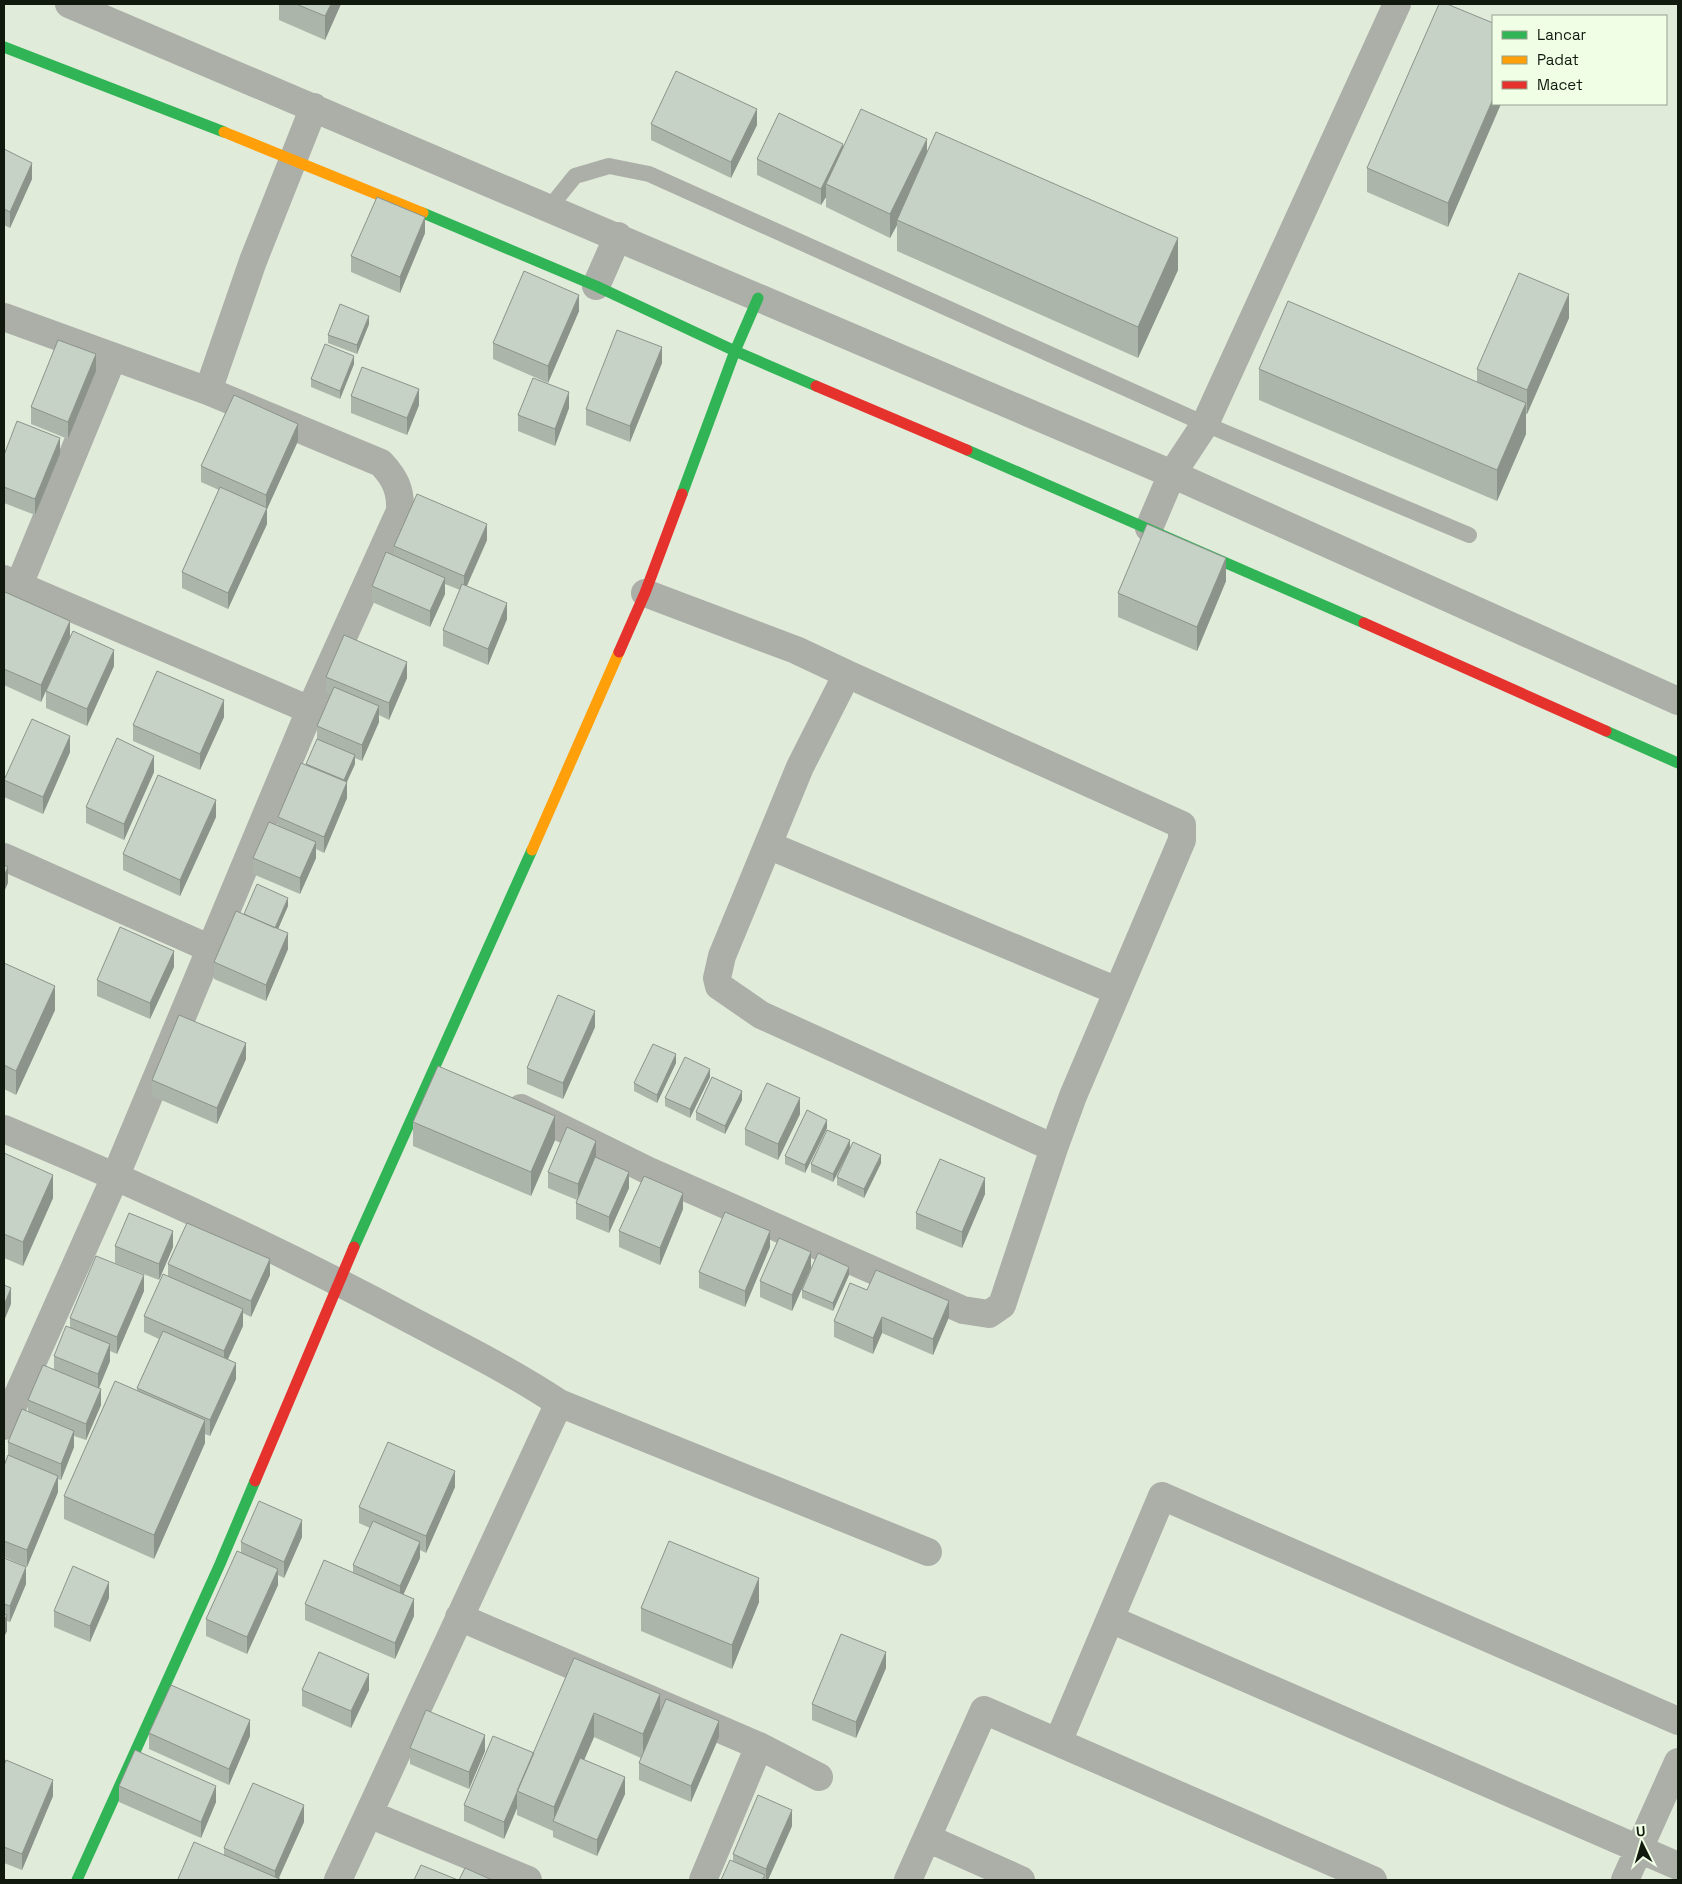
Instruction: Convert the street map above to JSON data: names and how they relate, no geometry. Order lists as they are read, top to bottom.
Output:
{
  "legend": ["Lancar", "Padat", "Macet"],
  "north": "top"
}
